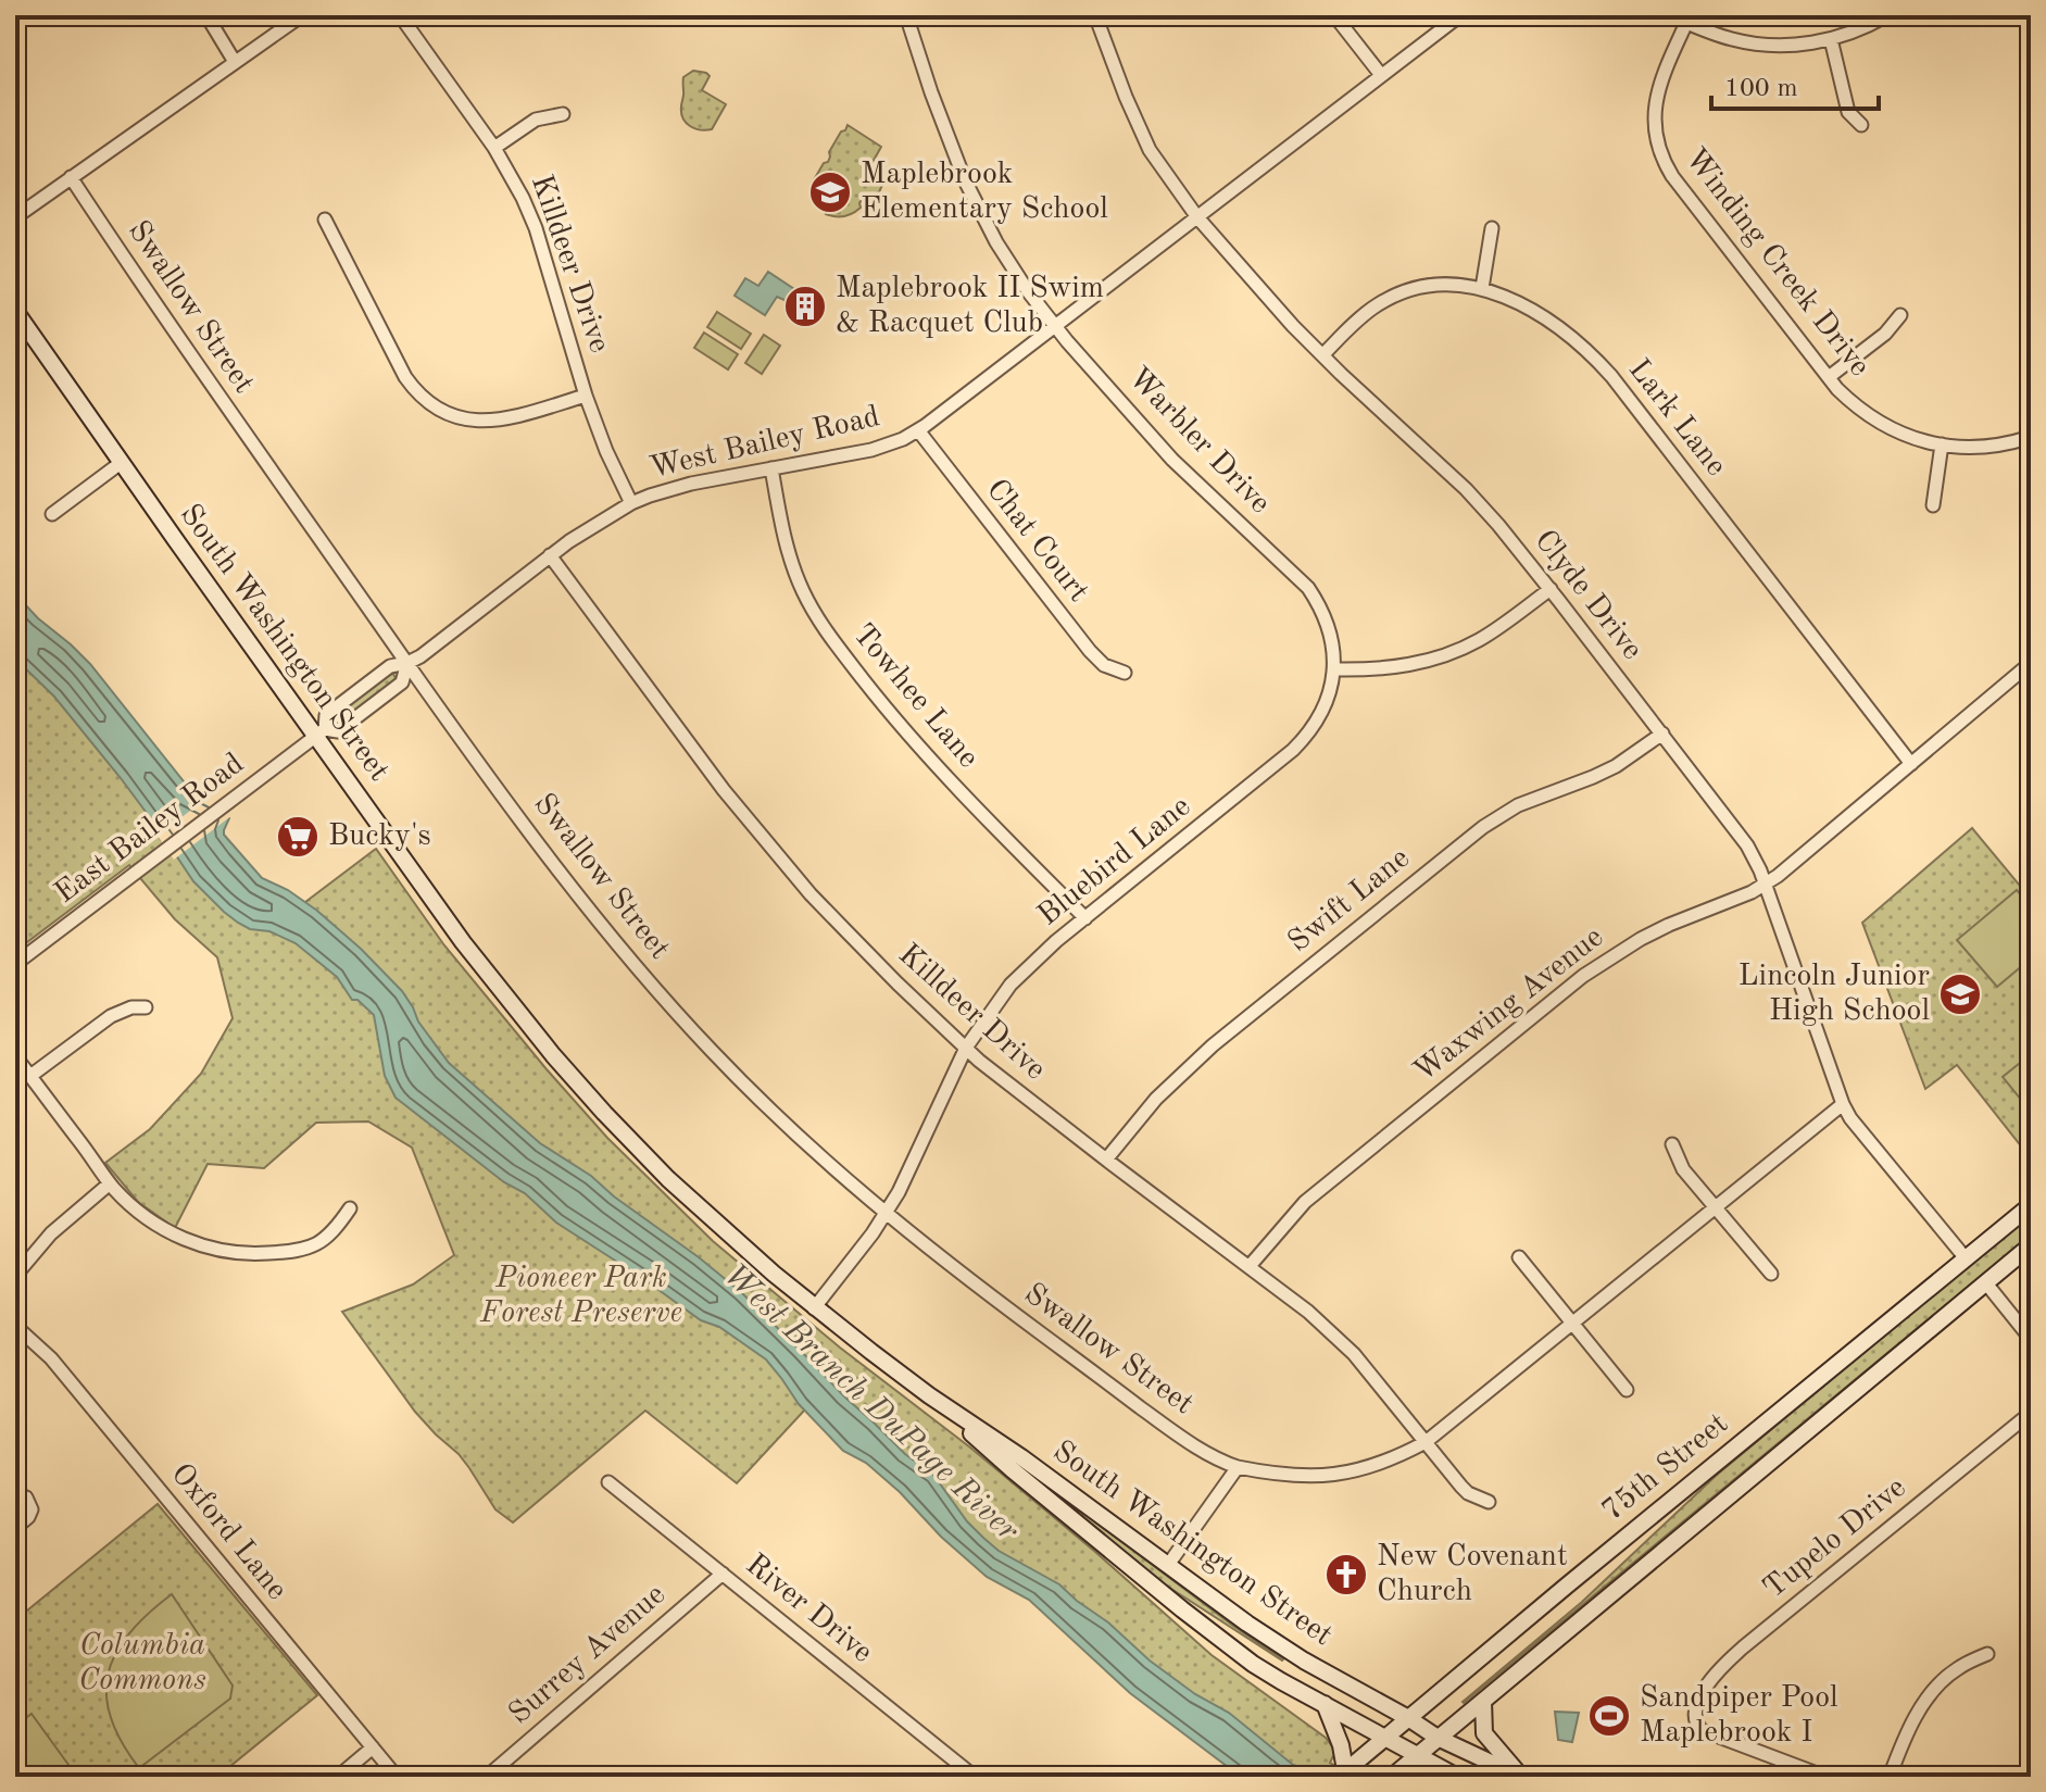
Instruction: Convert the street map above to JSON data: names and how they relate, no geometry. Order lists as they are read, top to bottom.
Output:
{
  "streets": {
    "main road": ["South Washington Street", "75th Street"],
    "street": [
      "Winding Creek Drive",
      "Killdeer Drive",
      "Swallow Street",
      "Lark Lane",
      "Warbler Drive",
      "West Bailey Road",
      "Chat Court",
      "Clyde Drive",
      "Towhee Lane",
      "East Bailey Road",
      "Bluebird Lane",
      "Swift Lane",
      "Waxwing Avenue",
      "Oxford Lane",
      "Tupelo Drive",
      "River Drive",
      "Surrey Avenue"
    ]
  },
  "crossings": [
    ["Killdeer Drive", "Swallow Street"],
    ["Killdeer Drive", "West Bailey Road"],
    ["Killdeer Drive", "Bluebird Lane"],
    ["Killdeer Drive", "Swift Lane"],
    ["Killdeer Drive", "Waxwing Avenue"],
    ["Swallow Street", "West Bailey Road"],
    ["Swallow Street", "Clyde Drive"],
    ["Swallow Street", "Bluebird Lane"],
    ["Lark Lane", "Clyde Drive"],
    ["Lark Lane", "Waxwing Avenue"],
    ["Warbler Drive", "West Bailey Road"],
    ["Warbler Drive", "Bluebird Lane"],
    ["West Bailey Road", "Chat Court"],
    ["West Bailey Road", "Clyde Drive"],
    ["West Bailey Road", "South Washington Street"],
    ["West Bailey Road", "Towhee Lane"],
    ["West Bailey Road", "East Bailey Road"],
    ["Clyde Drive", "Swift Lane"],
    ["Clyde Drive", "Waxwing Avenue"],
    ["Clyde Drive", "75th Street"],
    ["South Washington Street", "East Bailey Road"],
    ["South Washington Street", "Bluebird Lane"],
    ["South Washington Street", "75th Street"],
    ["Towhee Lane", "Bluebird Lane"],
    ["River Drive", "Surrey Avenue"]
  ],
  "water": ["West Branch DuPage River"],
  "parks": ["Pioneer Park Forest Preserve", "Columbia Commons"],
  "places": {
    "school or university": ["Maplebrook Elementary School", "Lincoln Junior High School"],
    "building": ["Maplebrook II Swim & Racquet Club"],
    "supermarket": ["Bucky's"],
    "church": ["New Covenant Church"],
    "sports": ["Sandpiper Pool Maplebrook I"]
  },
  "scale_bar": "100 m"
}
